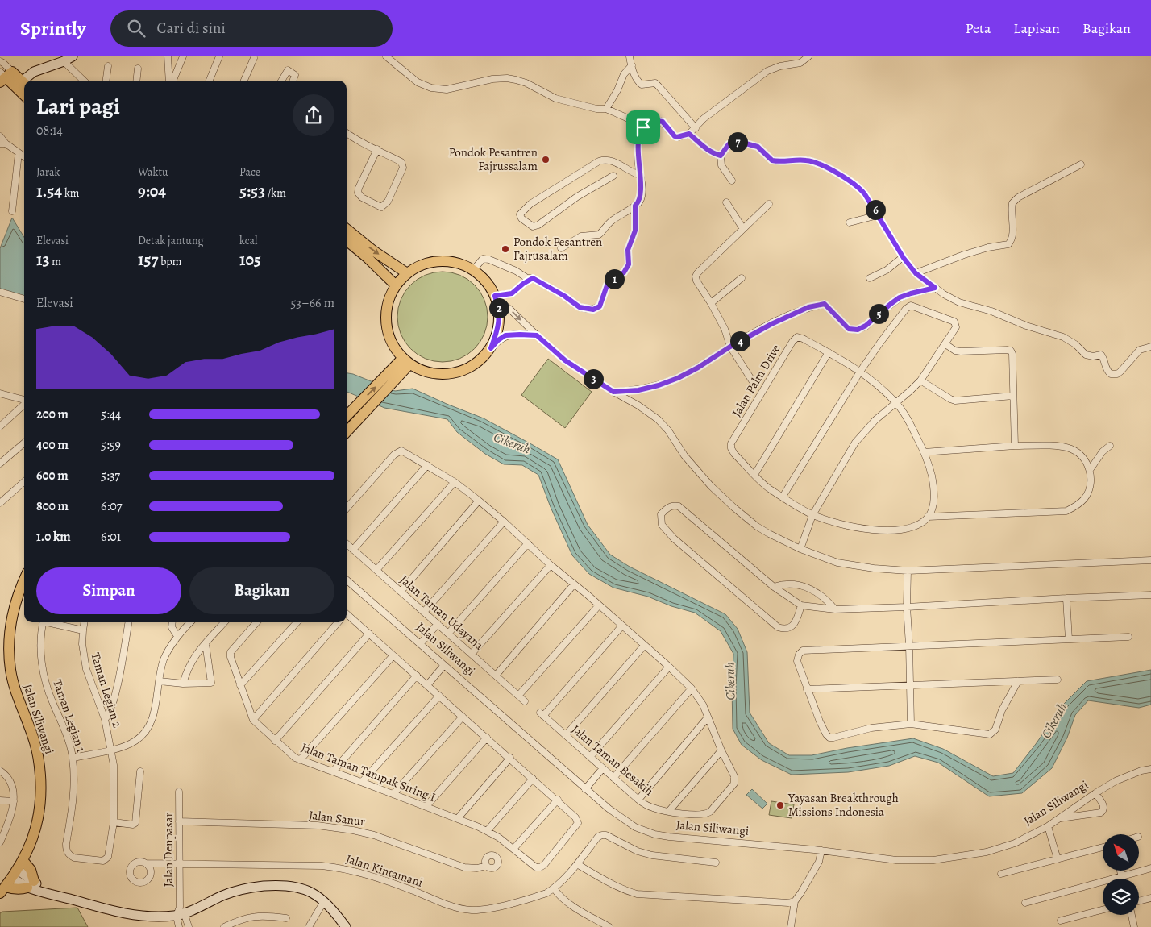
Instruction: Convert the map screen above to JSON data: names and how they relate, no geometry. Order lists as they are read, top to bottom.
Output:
{
  "streets": {
    "main road": ["Jalan Siliwangi"],
    "street": [
      "Jalan Palm Drive",
      "Jalan Taman Udayana",
      "Taman Legian 2",
      "Taman Legian 1",
      "Jalan Taman Besakih",
      "Jalan Taman Tampak Siring I",
      "Jalan Sanur",
      "Jalan Denpasar",
      "Jalan Kintamani"
    ]
  },
  "crossings": [
    ["Taman Legian 2", "Taman Legian 1"],
    ["Jalan Sanur", "Jalan Denpasar"],
    ["Jalan Denpasar", "Jalan Kintamani"]
  ],
  "water": ["Cikeruh"],
  "places": ["Pondok Pesantren Fajrussalam", "Pondok Pesantren Fajrusalam", "Yayasan Breakthrough Missions Indonesia"],
  "north": "top left",
  "page": {
    "header": "Sprintly",
    "search": "Cari di sini",
    "nav": ["Peta", "Lapisan", "Bagikan"],
    "heading": ["Lari pagi", "08:14"],
    "pins": [
      "7",
      "6",
      "1",
      "2",
      "5",
      "4",
      "3"
    ],
    "stats": [
      ["Jarak", "1.54 km"],
      ["Waktu", "9:04"],
      ["Pace", "5:53 /km"],
      ["Elevasi", "13 m"],
      ["Detak jantung", "157 bpm"],
      ["kcal", "105"]
    ],
    "chart": ["Elevasi", "53–66 m"],
    "list": [
      {
        "name": "200 m",
        "note": "5:44"
      },
      {
        "name": "400 m",
        "note": "5:59"
      },
      {
        "name": "600 m",
        "note": "5:37"
      },
      {
        "name": "800 m",
        "note": "6:07"
      },
      {
        "name": "1.0 km",
        "note": "6:01"
      }
    ],
    "buttons": ["Simpan", "Bagikan"]
  }
}
